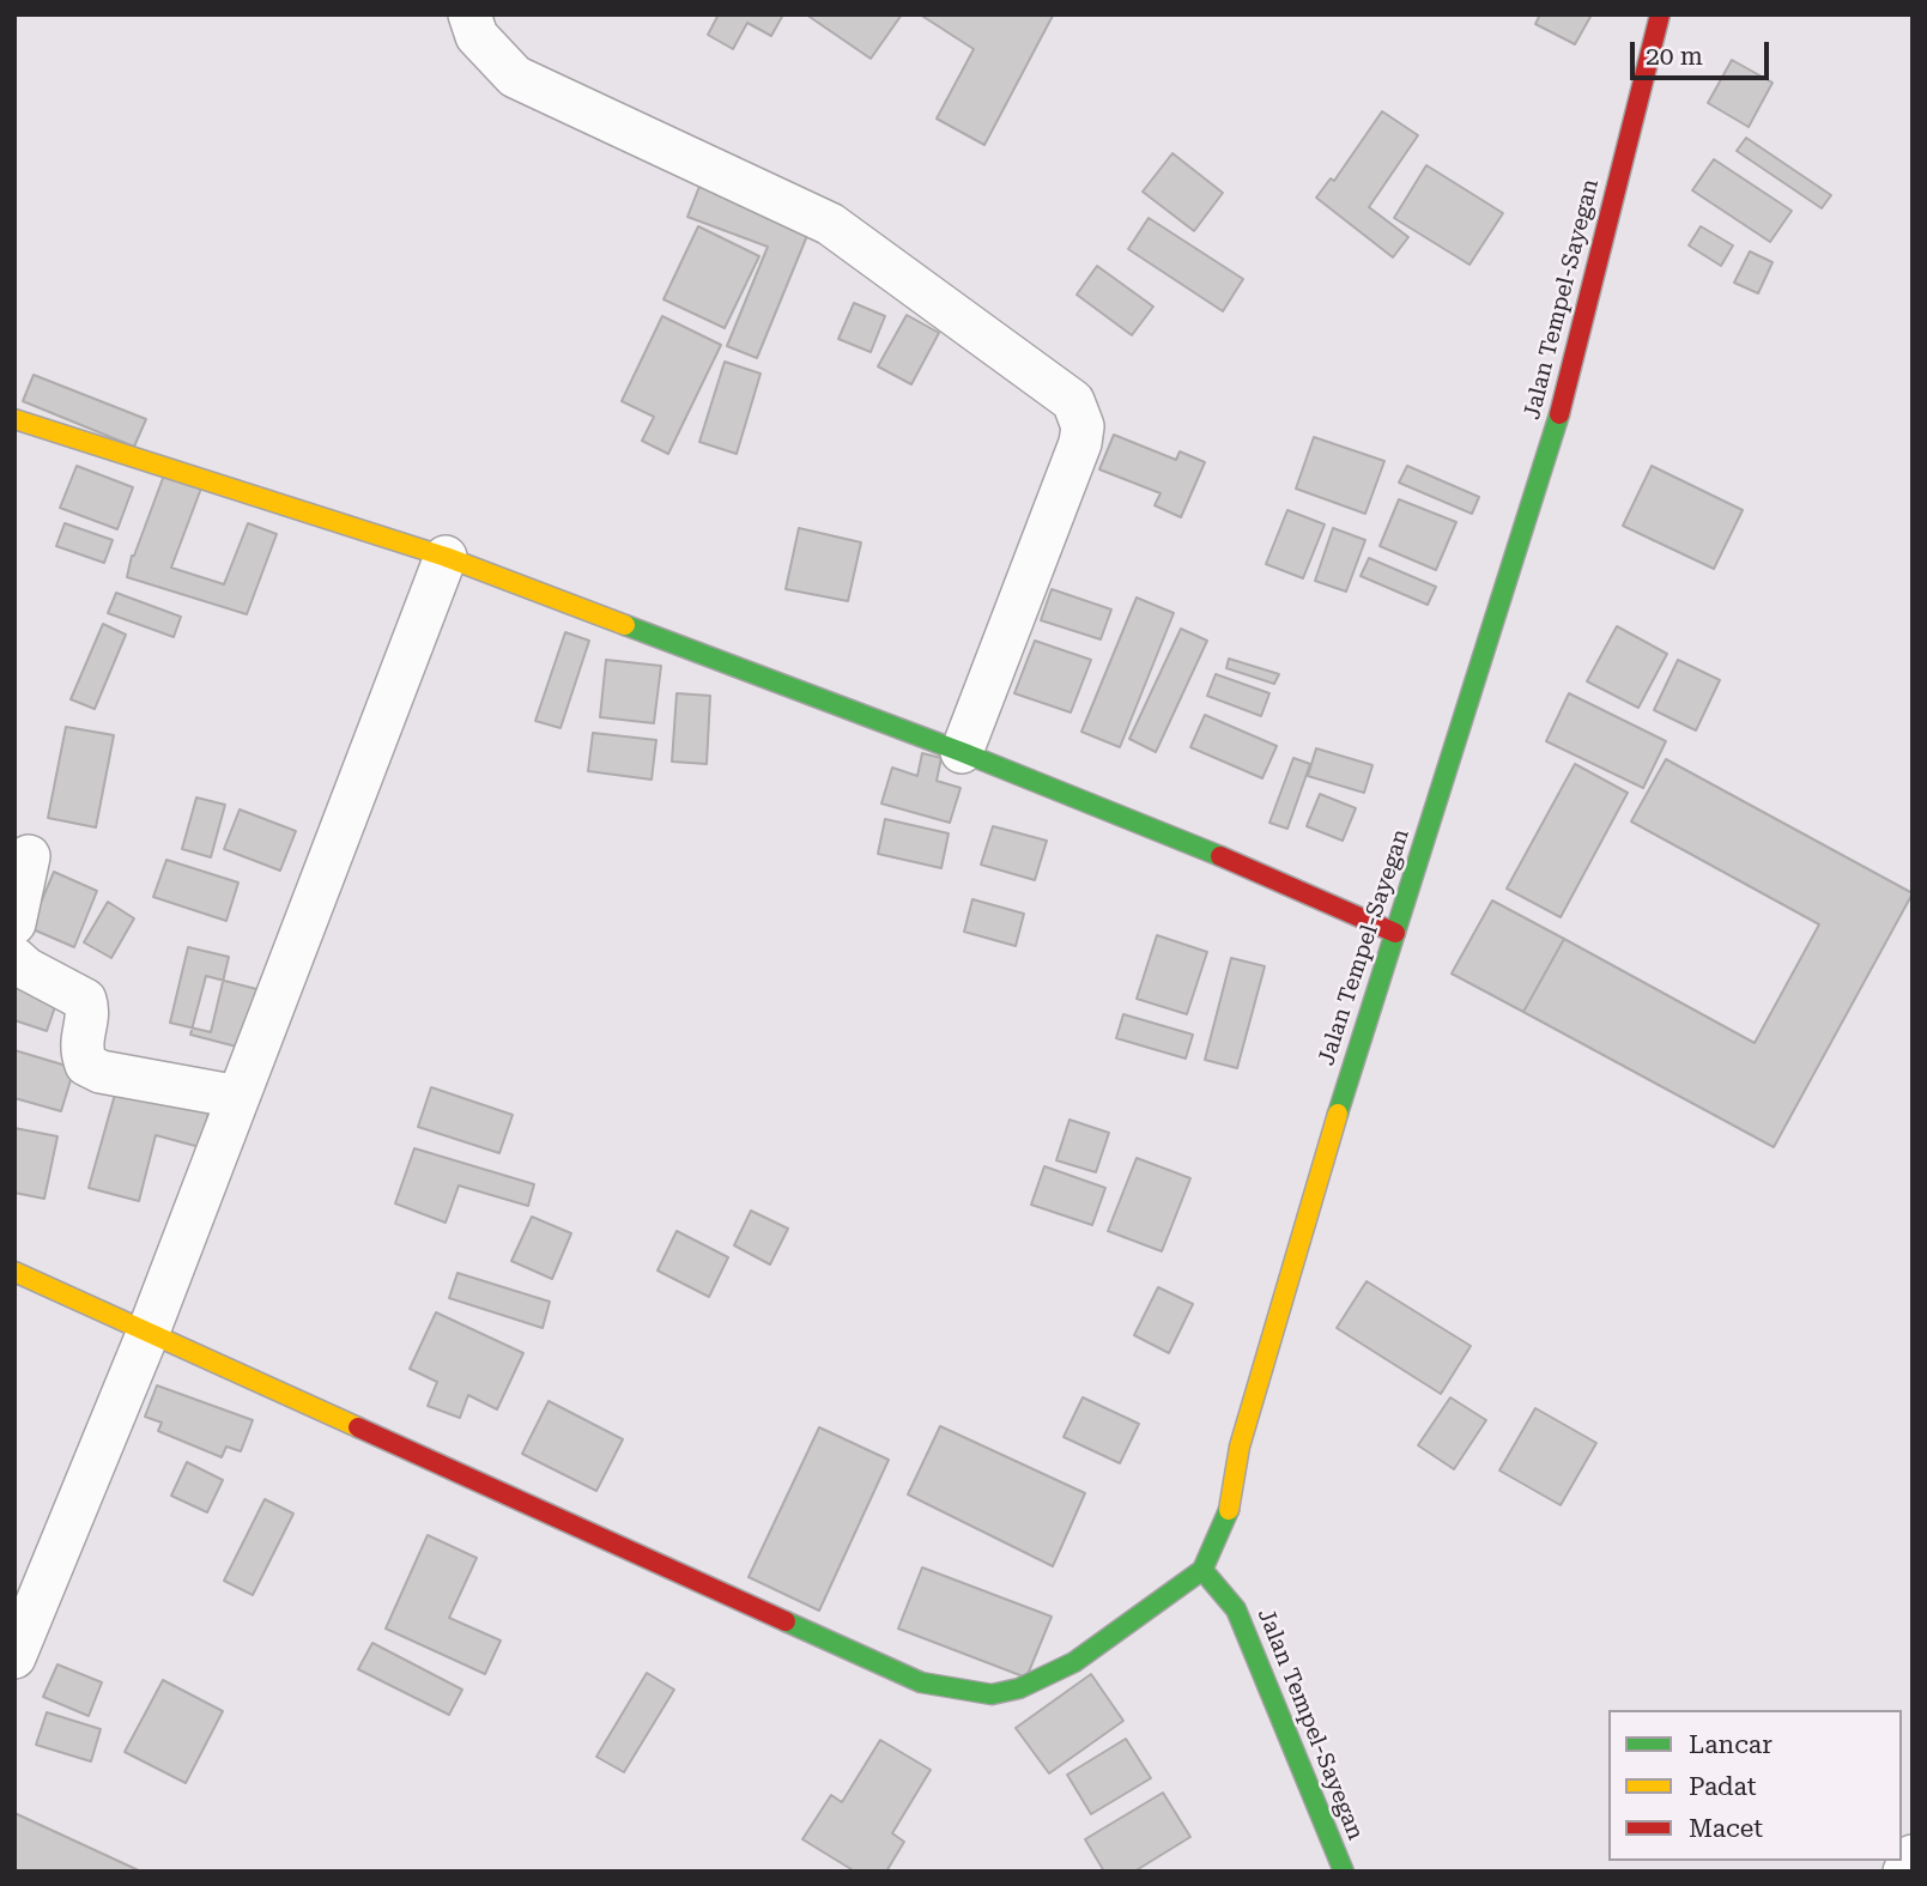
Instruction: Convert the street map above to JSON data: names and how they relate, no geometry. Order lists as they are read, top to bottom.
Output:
{
  "streets": {
    "street": ["Jalan Tempel-Sayegan"]
  },
  "legend": ["Lancar", "Padat", "Macet"],
  "scale_bar": "20 m"
}
